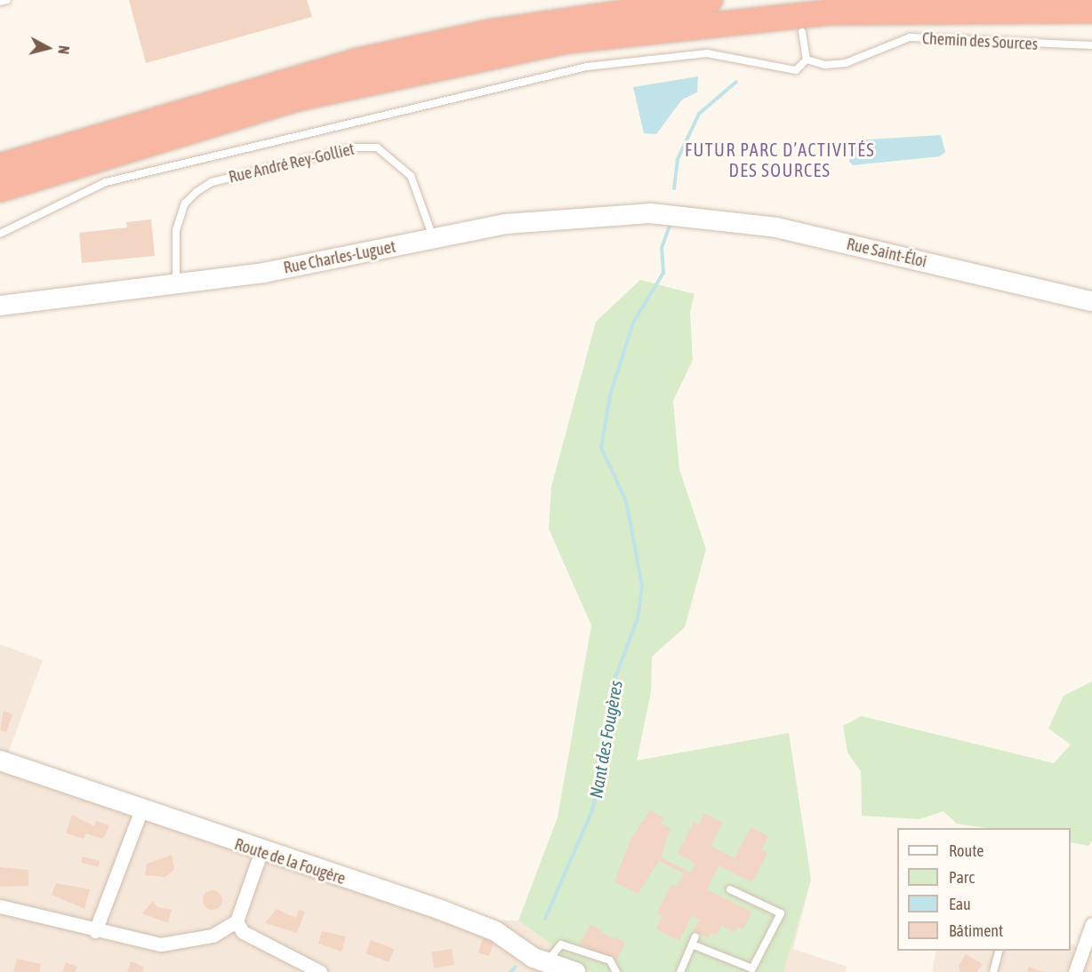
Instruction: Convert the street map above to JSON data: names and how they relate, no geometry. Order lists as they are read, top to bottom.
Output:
{
  "streets": {
    "main road": ["Rue Saint-Éloi", "Rue Charles-Luguet", "Route de la Fougère"],
    "lane": ["Chemin des Sources", "Rue André Rey-Golliet"]
  },
  "crossings": [
    ["Rue André Rey-Golliet", "Rue Charles-Luguet"],
    ["Rue Saint-Éloi", "Rue Charles-Luguet"]
  ],
  "districts": ["FUTUR PARC D’ACTIVITÉS DES SOURCES"],
  "water": ["Nant des Fougères"],
  "legend": [
    "Route",
    "Parc",
    "Eau",
    "Bâtiment"
  ],
  "north": "right"
}
